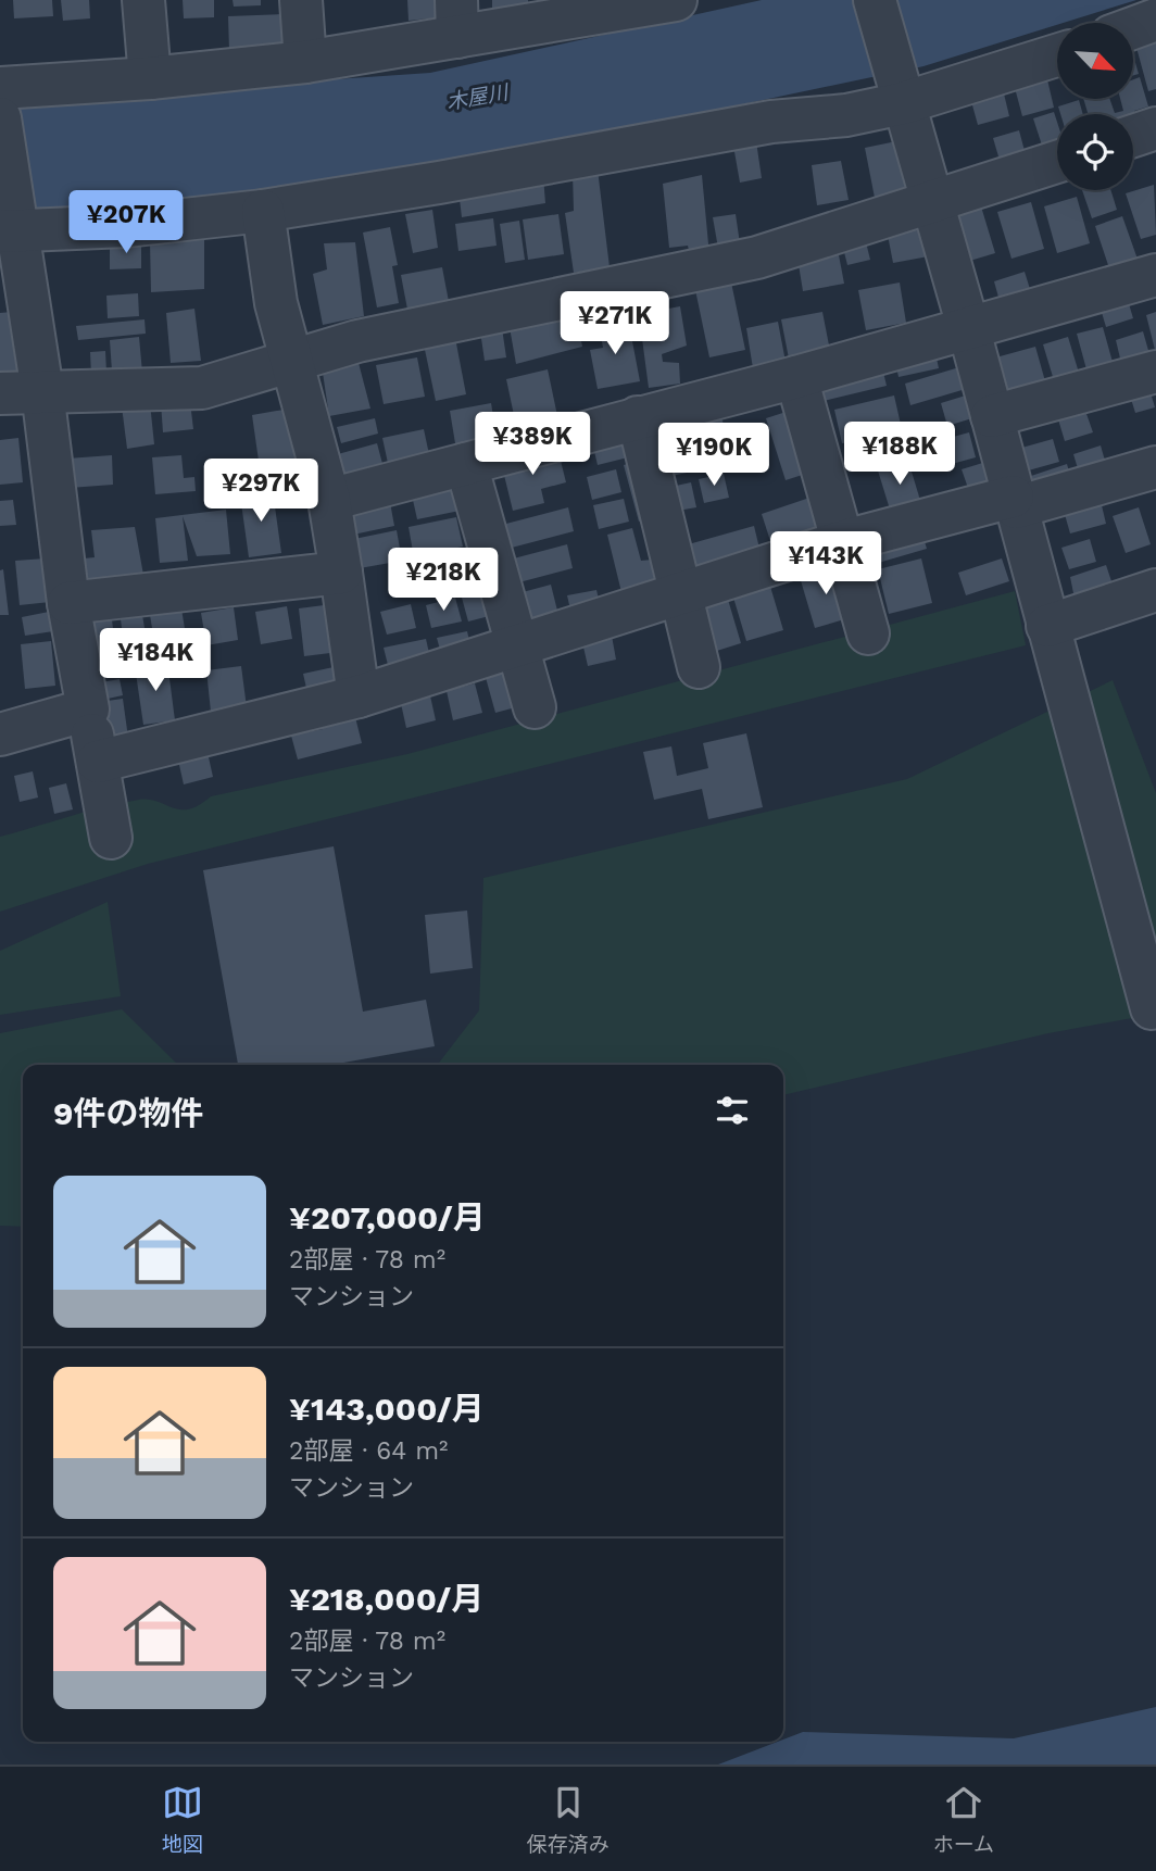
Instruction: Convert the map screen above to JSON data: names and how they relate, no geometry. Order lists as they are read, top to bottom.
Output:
{
  "water": ["木屋川"],
  "north": "bottom right",
  "page": {
    "price": [
      "¥207K",
      "¥271K",
      "¥389K",
      "¥188K",
      "¥190K",
      "¥297K",
      "¥143K",
      "¥218K",
      "¥184K"
    ],
    "heading": "9件の物件",
    "list": [
      {
        "name": "¥207,000/月",
        "note": "2部屋 · 78 m² · マンション"
      },
      {
        "name": "¥143,000/月",
        "note": "2部屋 · 64 m² · マンション"
      },
      {
        "name": "¥218,000/月",
        "note": "2部屋 · 78 m² · マンション"
      }
    ],
    "tabs": ["地図", "保存済み", "ホーム"]
  }
}
